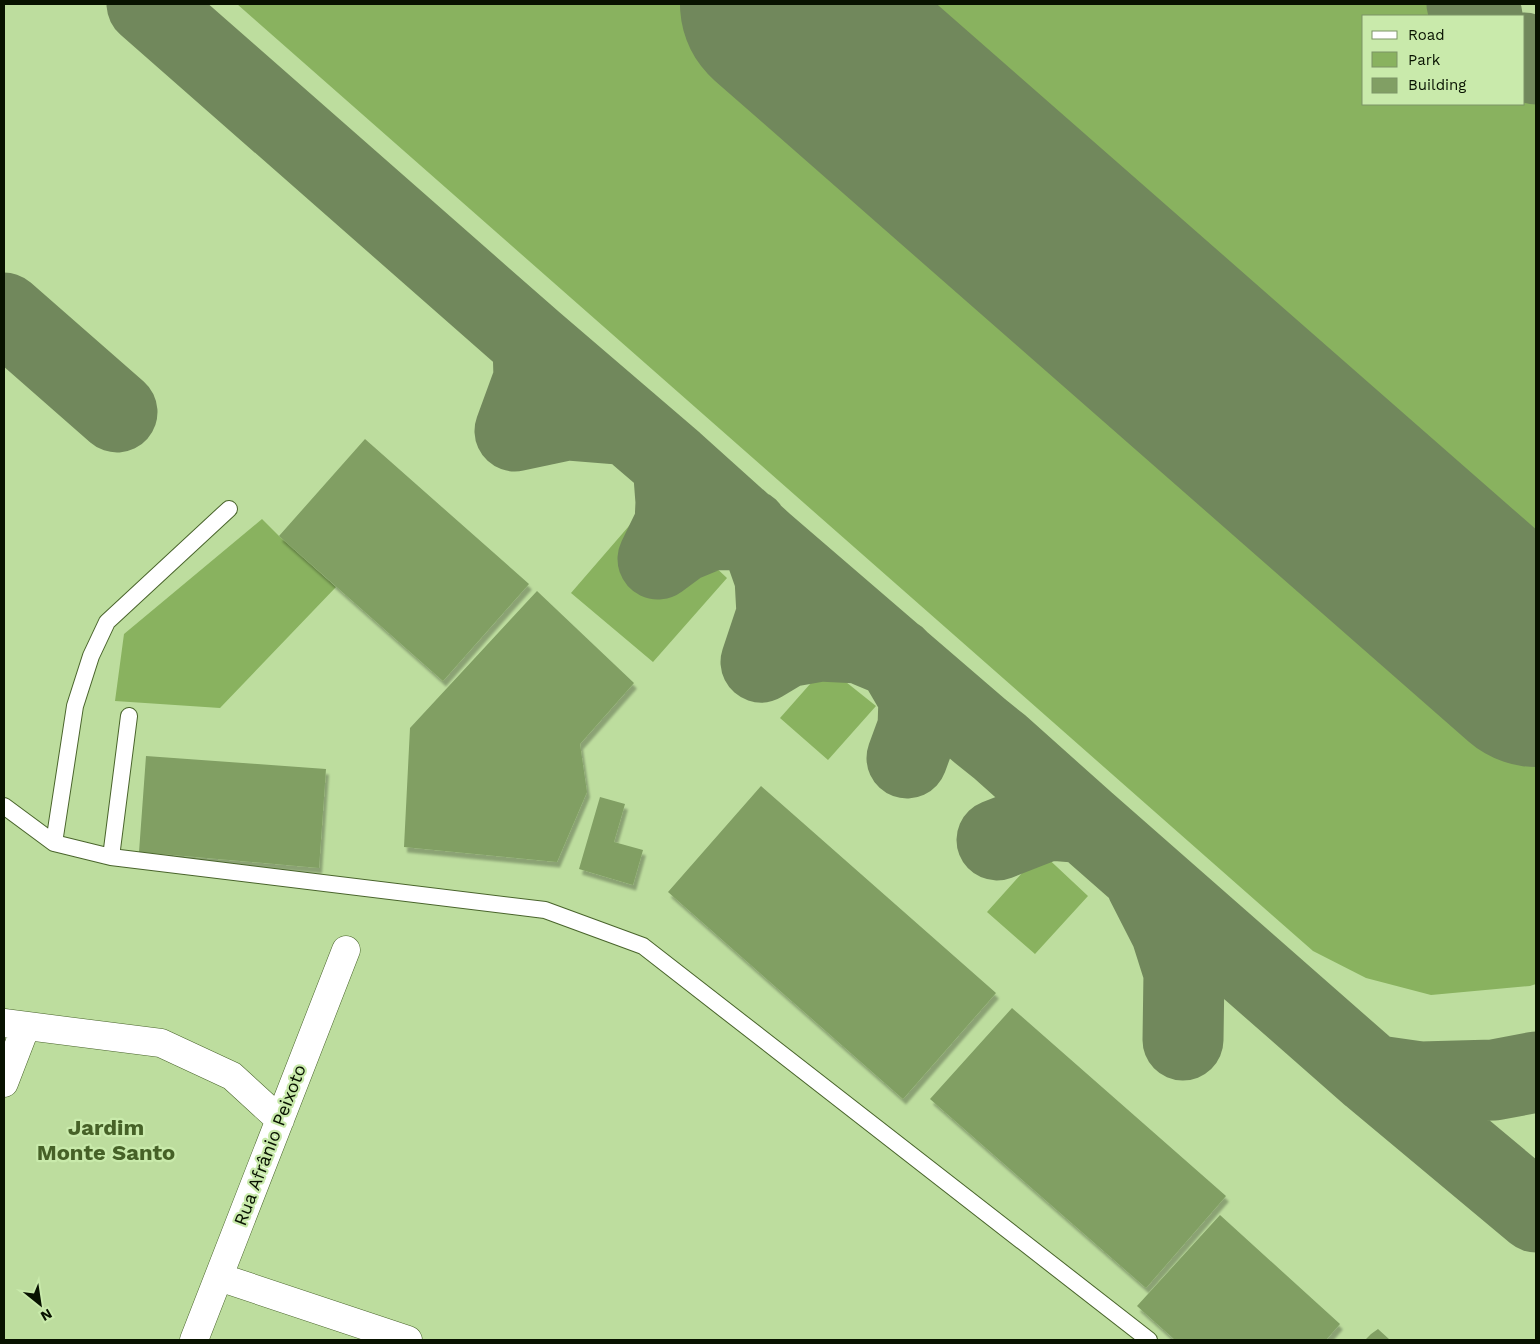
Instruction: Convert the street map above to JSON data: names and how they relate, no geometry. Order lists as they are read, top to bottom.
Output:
{
  "streets": {
    "street": ["Rua Afrânio Peixoto"]
  },
  "districts": ["Jardim Monte Santo"],
  "legend": ["Road", "Park", "Building"],
  "north": "bottom right"
}
